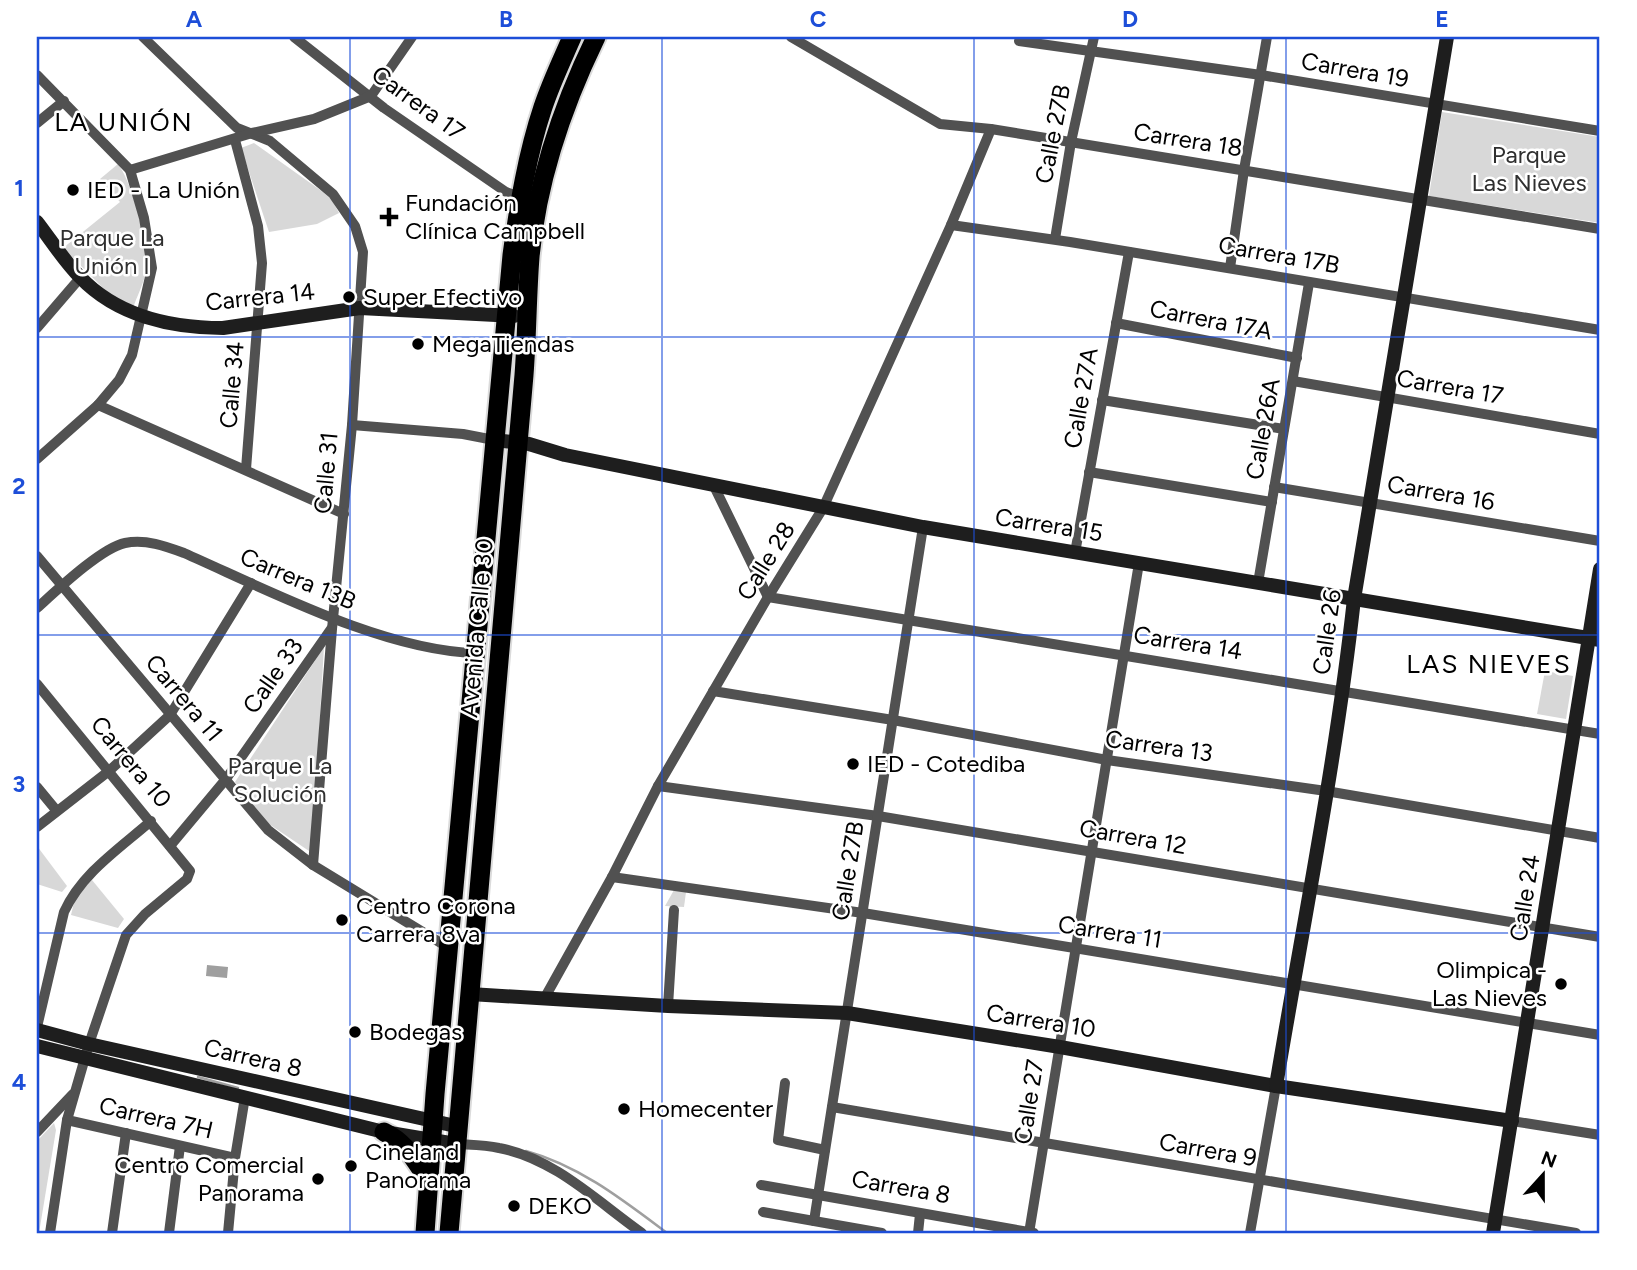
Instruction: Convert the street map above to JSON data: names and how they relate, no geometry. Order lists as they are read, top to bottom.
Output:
{
  "streets": {
    "highway": ["Avenida Calle 30"],
    "street": [
      "Carrera 19",
      "Carrera 17",
      "Calle 27B",
      "Carrera 18",
      "Carrera 17B",
      "Carrera 14",
      "Carrera 17A",
      "Calle 34",
      "Calle 27A",
      "Calle 26A",
      "Calle 31",
      "Carrera 16",
      "Carrera 15",
      "Calle 28",
      "Carrera 13B",
      "Calle 26",
      "Calle 33",
      "Carrera 11",
      "Carrera 13",
      "Carrera 10",
      "Carrera 12",
      "Calle 24",
      "Carrera 8",
      "Calle 27",
      "Carrera 7H",
      "Carrera 9"
    ]
  },
  "crossings": [
    ["Carrera 19", "Calle 27B"],
    ["Carrera 19", "Calle 26"],
    ["Carrera 17", "Calle 26A"],
    ["Carrera 17", "Avenida Calle 30"],
    ["Carrera 17", "Calle 26"],
    ["Calle 27B", "Carrera 18"],
    ["Calle 27B", "Carrera 17B"],
    ["Calle 27B", "Carrera 14"],
    ["Calle 27B", "Carrera 15"],
    ["Calle 27B", "Carrera 11"],
    ["Calle 27B", "Carrera 13"],
    ["Calle 27B", "Carrera 10"],
    ["Calle 27B", "Carrera 12"],
    ["Calle 27B", "Carrera 8"],
    ["Calle 27B", "Carrera 9"],
    ["Carrera 18", "Calle 28"],
    ["Carrera 18", "Calle 26"],
    ["Carrera 17B", "Calle 27A"],
    ["Carrera 17B", "Calle 26A"],
    ["Carrera 17B", "Calle 28"],
    ["Carrera 17B", "Calle 26"],
    ["Carrera 14", "Calle 34"],
    ["Carrera 14", "Calle 31"],
    ["Carrera 14", "Calle 28"],
    ["Carrera 14", "Avenida Calle 30"],
    ["Carrera 14", "Calle 26"],
    ["Carrera 14", "Calle 24"],
    ["Carrera 14", "Calle 27"],
    ["Carrera 17A", "Calle 27A"],
    ["Carrera 17A", "Calle 26A"],
    ["Calle 27A", "Carrera 15"],
    ["Calle 26A", "Carrera 16"],
    ["Calle 26A", "Carrera 15"],
    ["Calle 31", "Carrera 13B"],
    ["Calle 31", "Calle 33"],
    ["Calle 31", "Carrera 11"],
    ["Carrera 16", "Calle 26"],
    ["Carrera 15", "Calle 28"],
    ["Carrera 15", "Avenida Calle 30"],
    ["Carrera 15", "Calle 26"],
    ["Carrera 15", "Calle 24"],
    ["Carrera 15", "Calle 27"],
    ["Calle 28", "Carrera 11"],
    ["Calle 28", "Carrera 13"],
    ["Calle 28", "Carrera 10"],
    ["Calle 28", "Carrera 12"],
    ["Carrera 13B", "Avenida Calle 30"],
    ["Carrera 13B", "Calle 33"],
    ["Carrera 13B", "Carrera 11"],
    ["Avenida Calle 30", "Carrera 11"],
    ["Avenida Calle 30", "Carrera 10"],
    ["Avenida Calle 30", "Carrera 8"],
    ["Calle 26", "Carrera 11"],
    ["Calle 26", "Carrera 13"],
    ["Calle 26", "Carrera 10"],
    ["Calle 26", "Carrera 12"],
    ["Calle 26", "Carrera 9"],
    ["Calle 33", "Carrera 11"],
    ["Calle 33", "Carrera 10"],
    ["Carrera 11", "Calle 24"],
    ["Carrera 11", "Calle 27"],
    ["Carrera 13", "Calle 24"],
    ["Carrera 13", "Calle 27"],
    ["Carrera 10", "Calle 24"],
    ["Carrera 10", "Carrera 8"],
    ["Carrera 10", "Calle 27"],
    ["Carrera 12", "Calle 24"],
    ["Carrera 12", "Calle 27"],
    ["Calle 24", "Carrera 9"],
    ["Carrera 8", "Calle 27"],
    ["Calle 27", "Carrera 9"]
  ],
  "districts": ["LA UNIÓN", "LAS NIEVES"],
  "parks": ["Parque Las Nieves", "Parque La Unión I", "Parque La Solución"],
  "places": {
    "other": [
      "IED - La Unión",
      "Super Efectivo",
      "MegaTiendas",
      "IED - Cotediba",
      "Centro Corona Carrera 8va",
      "Olimpica - Las Nieves",
      "Bodegas",
      "Homecenter",
      "Cineland Panorama",
      "Centro Comercial Panorama",
      "DEKO"
    ],
    "health": ["Fundación Clínica Campbell"]
  },
  "north": "top",
  "grid": {
    "columns": [
      "A",
      "B",
      "C",
      "D",
      "E"
    ],
    "rows": [
      "1",
      "2",
      "3",
      "4"
    ]
  }
}
